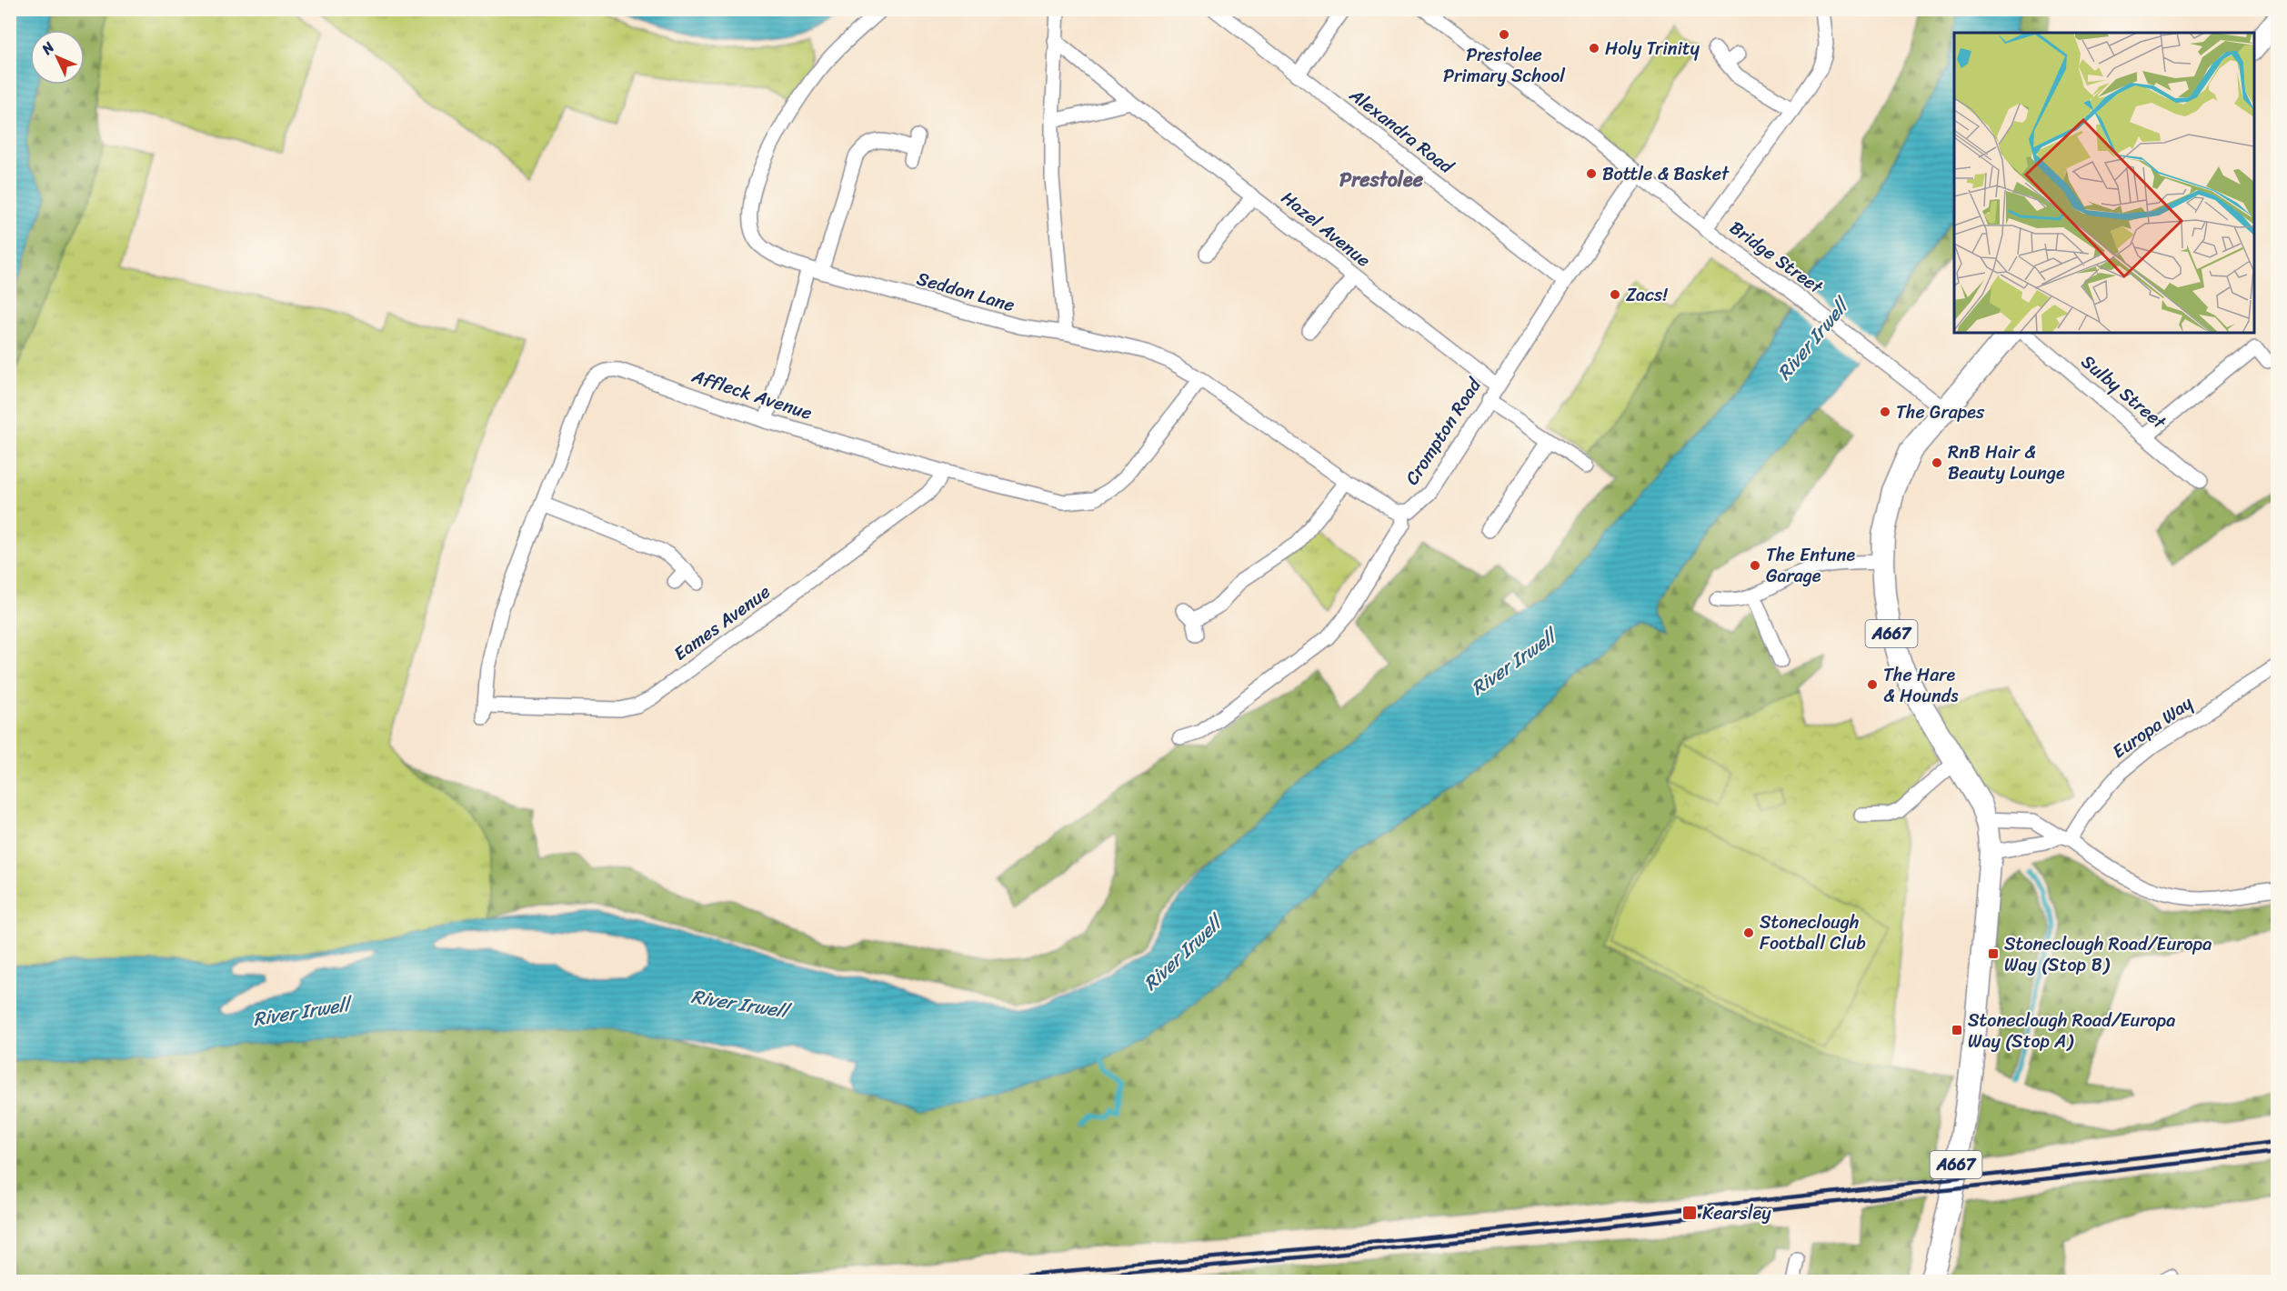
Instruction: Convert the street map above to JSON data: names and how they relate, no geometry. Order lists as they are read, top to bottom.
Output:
{
  "streets": {
    "main road": ["A667"],
    "street": [
      "Alexandra Road",
      "Hazel Avenue",
      "Bridge Street",
      "Seddon Lane",
      "Sulby Street",
      "Affleck Avenue",
      "Crompton Road",
      "Eames Avenue",
      "Europa Way"
    ]
  },
  "crossings": [
    ["Alexandra Road", "Crompton Road"],
    ["Hazel Avenue", "Crompton Road"],
    ["Bridge Street", "Crompton Road"],
    ["Bridge Street", "A667"],
    ["Seddon Lane", "Affleck Avenue"],
    ["Seddon Lane", "Crompton Road"],
    ["Affleck Avenue", "Eames Avenue"]
  ],
  "districts": ["Prestolee"],
  "water": ["River Irwell"],
  "places": {
    "other": [
      "Prestolee Primary School",
      "Holy Trinity",
      "Bottle & Basket",
      "Zacs!",
      "The Grapes",
      "RnB Hair & Beauty Lounge",
      "The Entune Garage",
      "The Hare & Hounds",
      "Stoneclough Football Club"
    ],
    "transit": ["Stoneclough Road/Europa Way (Stop B)", "Stoneclough Road/Europa Way (Stop A)", "Kearsley"]
  },
  "north": "top left"
}
